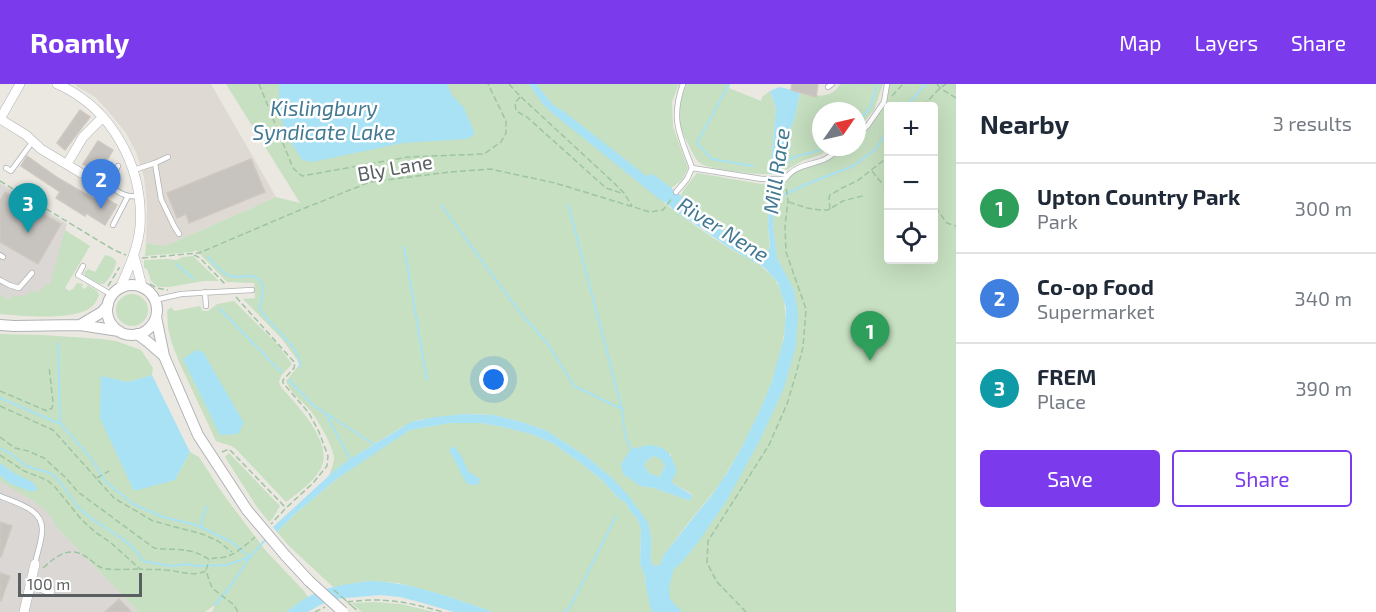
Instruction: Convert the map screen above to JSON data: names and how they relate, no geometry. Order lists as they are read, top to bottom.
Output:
{
  "streets": {
    "path": ["Bly Lane"]
  },
  "water": ["Kislingbury Syndicate Lake", "Mill Race", "River Nene"],
  "scale_bar": "100 m",
  "north": "top right",
  "page": {
    "header": "Roamly",
    "nav": ["Map", "Layers", "Share"],
    "heading": ["Nearby", "3 results"],
    "map_buttons": ["+", "−"],
    "pins": ["2", "3", "1"],
    "list": [
      {
        "mark": "1",
        "name": "Upton Country Park",
        "note": "Park",
        "value": "300 m"
      },
      {
        "mark": "2",
        "name": "Co-op Food",
        "note": "Supermarket",
        "value": "340 m"
      },
      {
        "mark": "3",
        "name": "FREM",
        "note": "Place",
        "value": "390 m"
      }
    ],
    "buttons": ["Save", "Share"],
    "scale": "100 m"
  }
}
